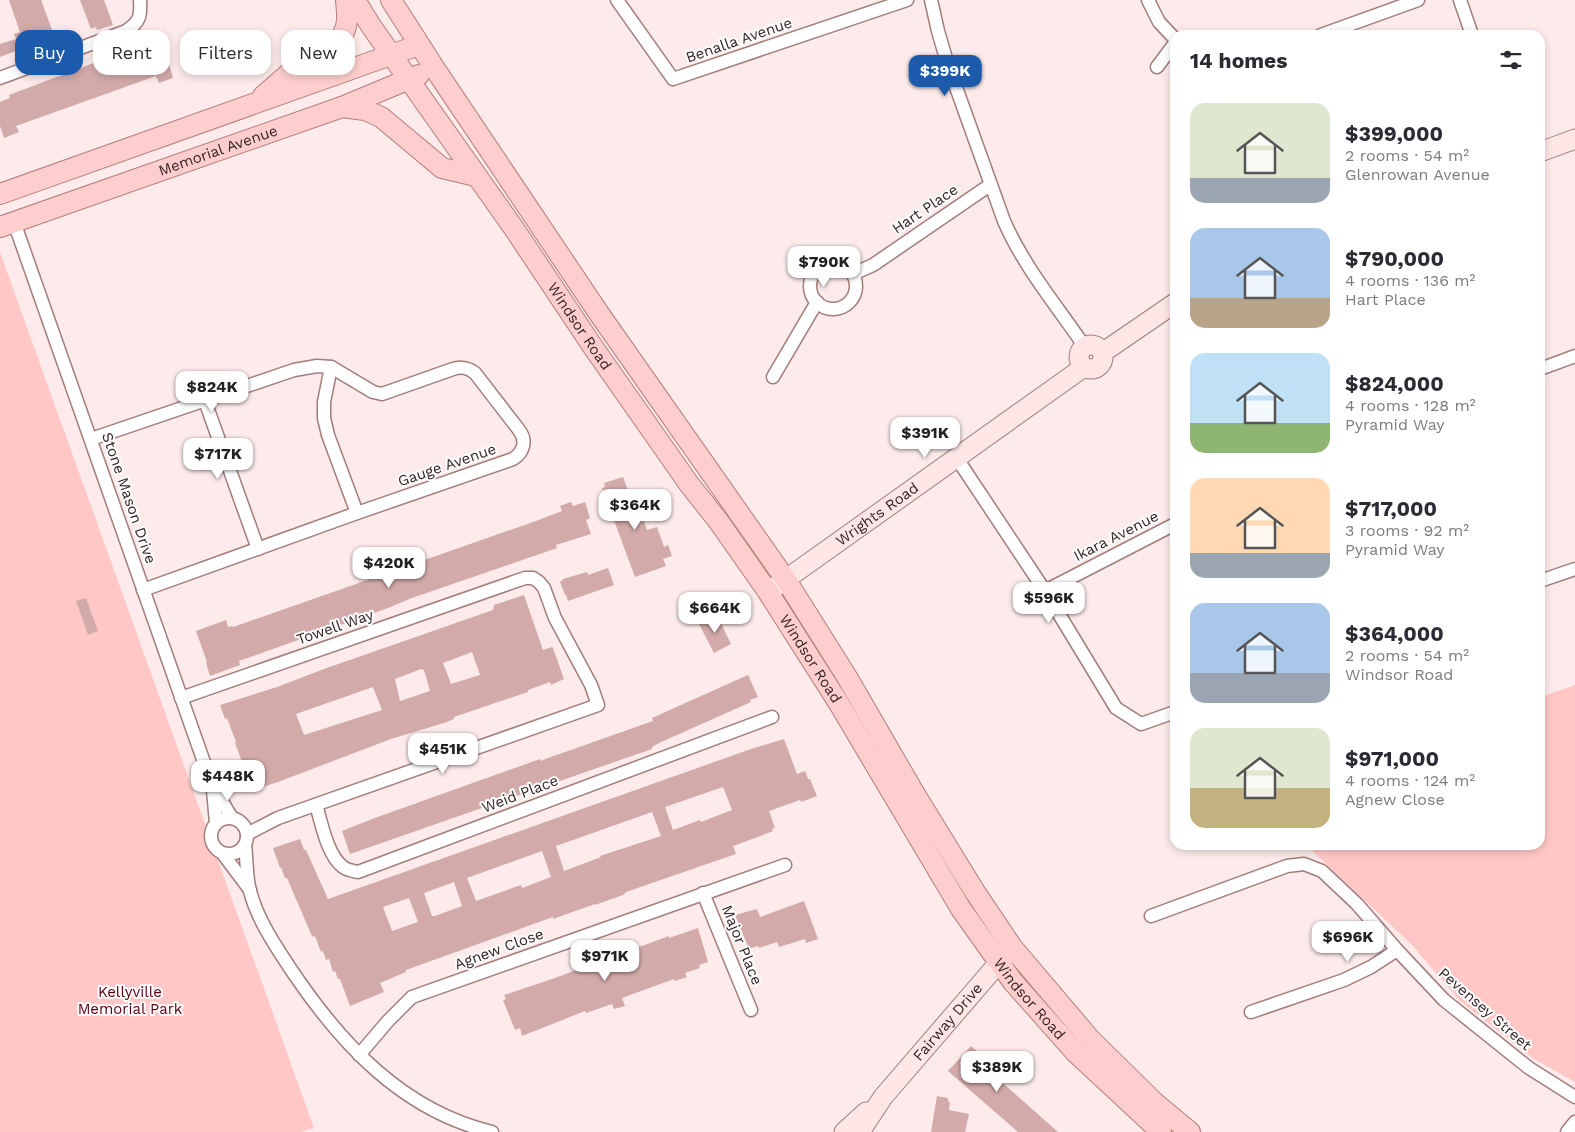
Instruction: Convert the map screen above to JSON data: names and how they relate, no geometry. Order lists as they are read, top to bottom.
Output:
{
  "streets": {
    "main road": ["Memorial Avenue", "Windsor Road"],
    "street": [
      "Benalla Avenue",
      "Hart Place",
      "Gauge Avenue",
      "Stone Mason Drive",
      "Wrights Road",
      "Ikara Avenue",
      "Towell Way",
      "Weid Place",
      "Major Place",
      "Agnew Close",
      "Pevensey Street",
      "Fairway Drive"
    ]
  },
  "crossings": [
    ["Memorial Avenue", "Windsor Road"],
    ["Memorial Avenue", "Stone Mason Drive"],
    ["Windsor Road", "Wrights Road"],
    ["Windsor Road", "Fairway Drive"],
    ["Gauge Avenue", "Stone Mason Drive"],
    ["Stone Mason Drive", "Towell Way"],
    ["Stone Mason Drive", "Agnew Close"],
    ["Towell Way", "Weid Place"],
    ["Major Place", "Agnew Close"]
  ],
  "parks": ["Kellyville Memorial Park"],
  "page": {
    "chip": [
      "Buy",
      "Rent",
      "Filters",
      "New"
    ],
    "heading": "14 homes",
    "price": [
      "$399K",
      "$790K",
      "$824K",
      "$391K",
      "$717K",
      "$364K",
      "$420K",
      "$596K",
      "$664K",
      "$451K",
      "$448K",
      "$696K",
      "$971K",
      "$389K"
    ],
    "list": [
      {
        "name": "$399,000",
        "note": "2 rooms · 54 m² · Glenrowan Avenue"
      },
      {
        "name": "$790,000",
        "note": "4 rooms · 136 m² · Hart Place"
      },
      {
        "name": "$824,000",
        "note": "4 rooms · 128 m² · Pyramid Way"
      },
      {
        "name": "$717,000",
        "note": "3 rooms · 92 m² · Pyramid Way"
      },
      {
        "name": "$364,000",
        "note": "2 rooms · 54 m² · Windsor Road"
      },
      {
        "name": "$971,000",
        "note": "4 rooms · 124 m² · Agnew Close"
      }
    ]
  }
}
